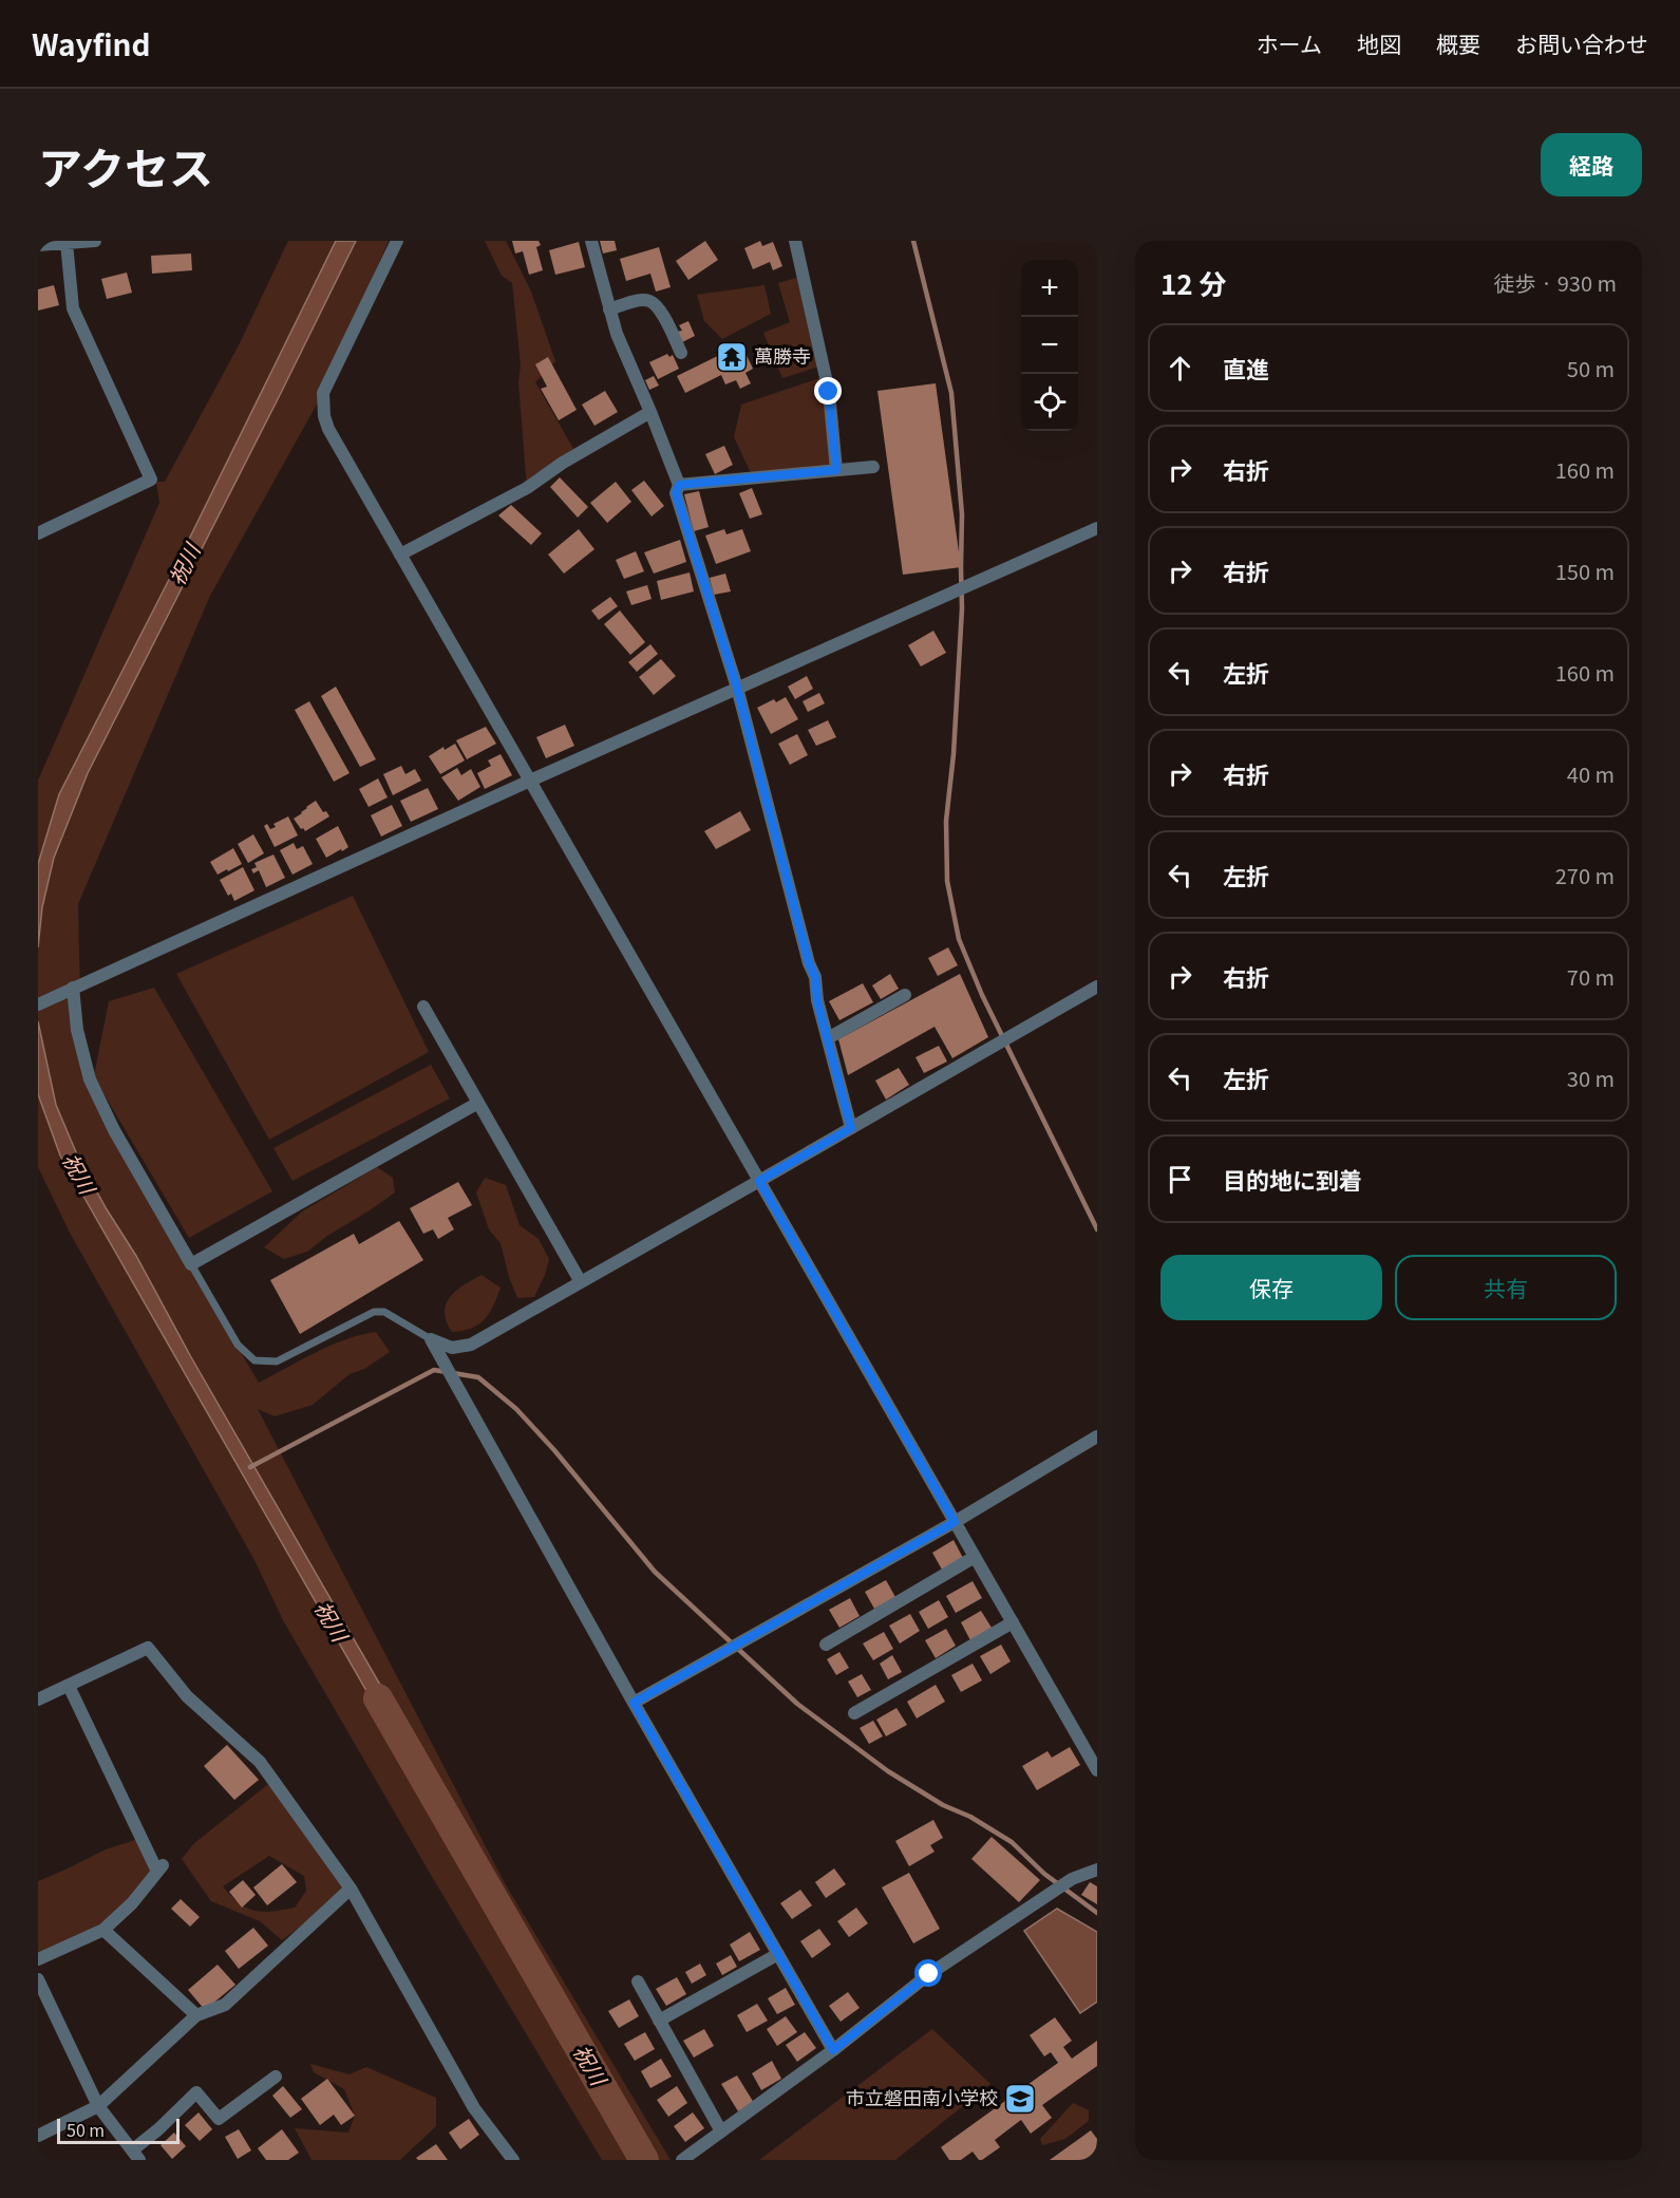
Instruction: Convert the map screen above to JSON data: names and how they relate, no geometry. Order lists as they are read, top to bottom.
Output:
{
  "water": ["祝川"],
  "places": {
    "temple": ["萬勝寺"],
    "school or university": ["市立磐田南小学校"]
  },
  "scale_bar": "50 m",
  "page": {
    "header": "Wayfind",
    "nav": [
      "ホーム",
      "地図",
      "概要",
      "お問い合わせ"
    ],
    "title": "アクセス",
    "buttons": [
      "経路",
      ["保存", "共有"]
    ],
    "heading": ["12 分", "徒歩 · 930 m"],
    "map_buttons": ["+", "−"],
    "list": [
      ["直進", "50 m"],
      ["右折", "160 m"],
      ["右折", "150 m"],
      ["左折", "160 m"],
      ["右折", "40 m"],
      ["左折", "270 m"],
      ["右折", "70 m"],
      ["左折", "30 m"],
      "目的地に到着"
    ],
    "scale": "50 m"
  }
}
